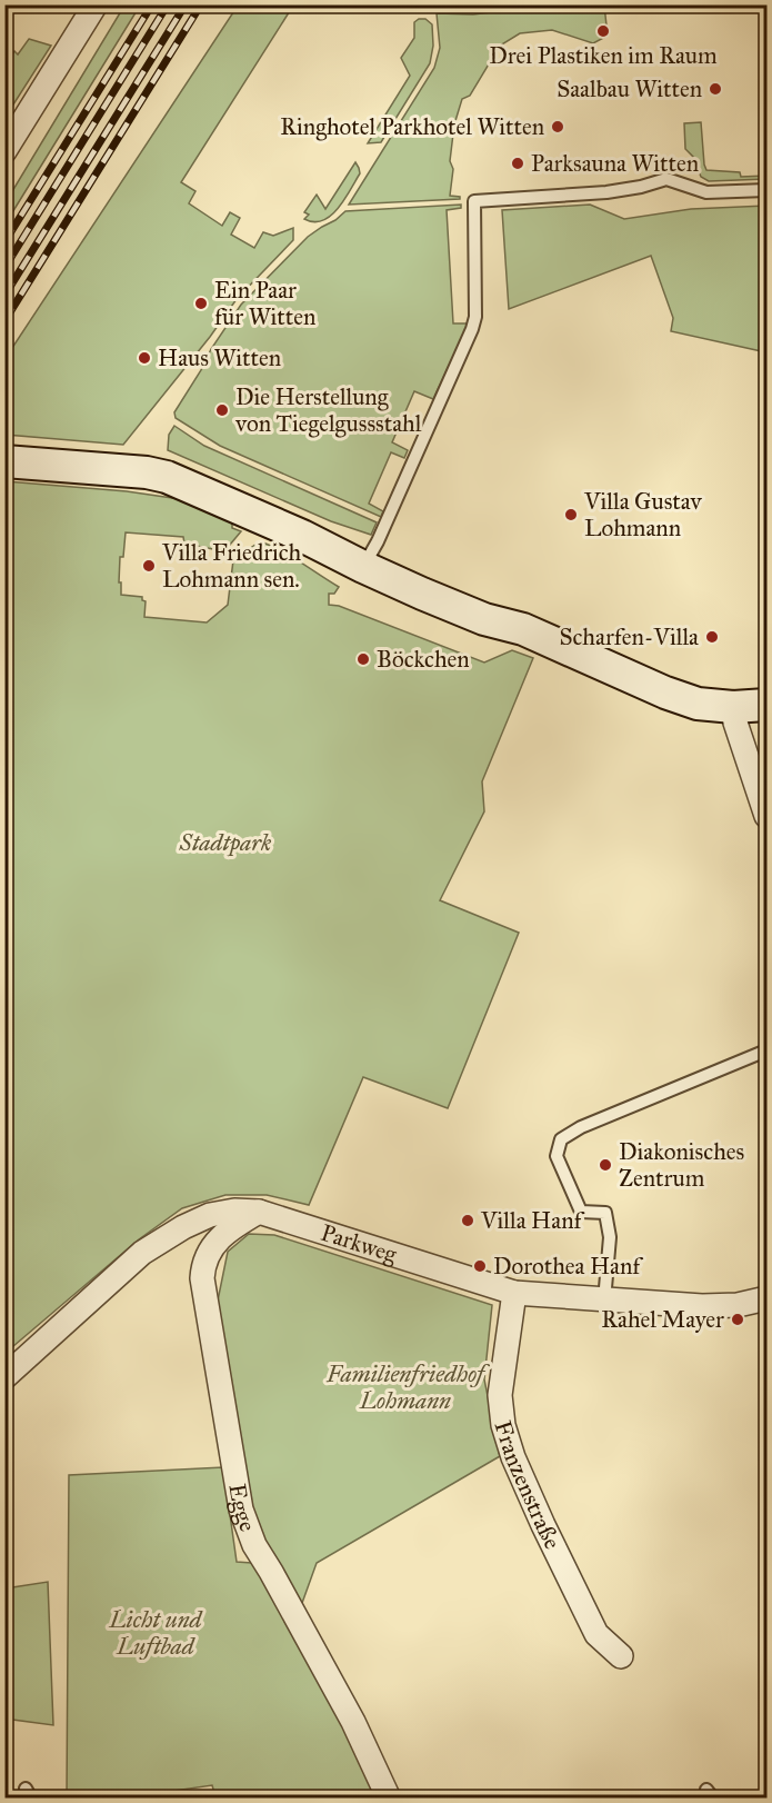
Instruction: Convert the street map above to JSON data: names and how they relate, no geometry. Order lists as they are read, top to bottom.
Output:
{
  "streets": {
    "street": ["Parkweg", "Franzenstraße", "Egge"]
  },
  "crossings": [
    ["Parkweg", "Franzenstraße"],
    ["Parkweg", "Egge"]
  ],
  "parks": ["Stadtpark", "Familienfriedhof Lohmann", "Licht und Luftbad"],
  "places": [
    "Drei Plastiken im Raum",
    "Saalbau Witten",
    "Ringhotel Parkhotel Witten",
    "Parksauna Witten",
    "Ein Paar für Witten",
    "Haus Witten",
    "Die Herstellung von Tiegelgussstahl",
    "Villa Gustav Lohmann",
    "Villa Friedrich Lohmann sen.",
    "Scharfen-Villa",
    "Böckchen",
    "Diakonisches Zentrum",
    "Villa Hanf",
    "Dorothea Hanf",
    "Rahel Mayer"
  ]
}
